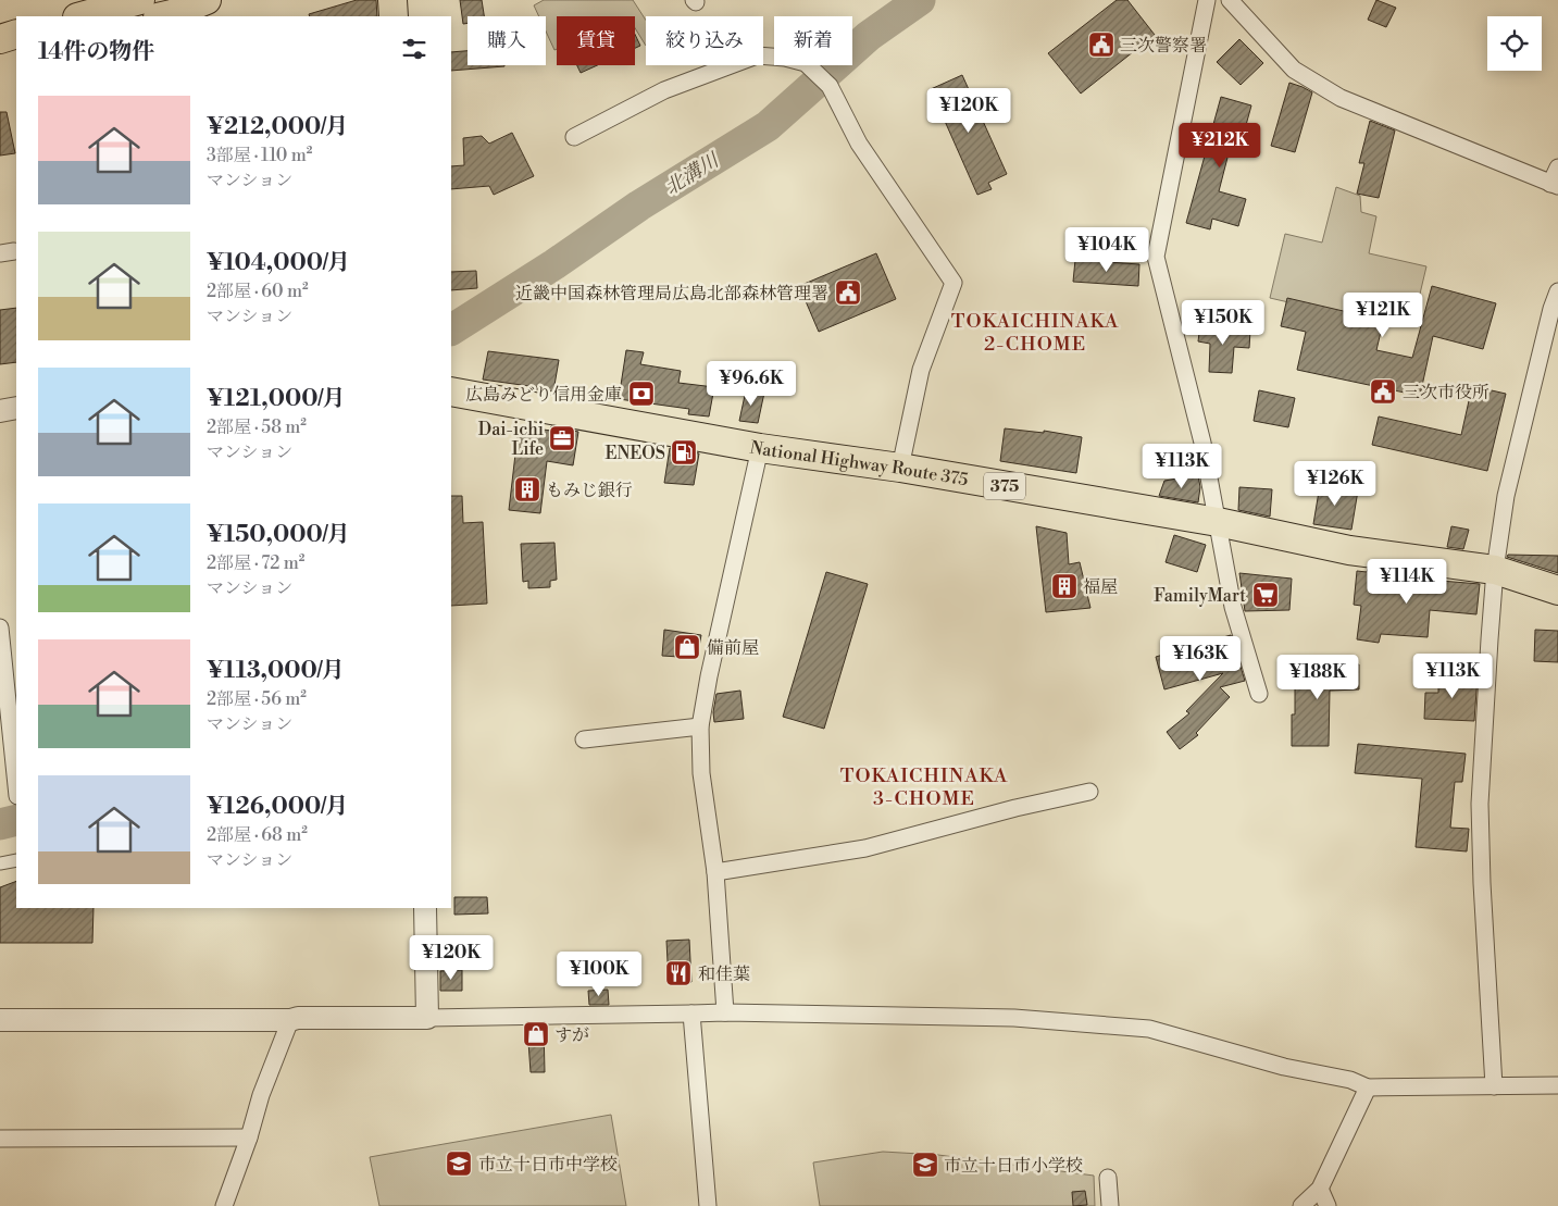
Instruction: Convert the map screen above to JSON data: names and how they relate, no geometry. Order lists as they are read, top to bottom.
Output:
{
  "streets": {
    "highway": ["National Highway Route 375", "375"]
  },
  "districts": ["TOKAICHINAKA 2-CHOME", "TOKAICHINAKA 3-CHOME"],
  "water": ["北溝川"],
  "places": {
    "public building": ["三次警察署", "近畿中国森林管理局広島北部森林管理署", "三次市役所"],
    "bank": ["広島みどり信用金庫"],
    "office": ["Dai-ichi Life"],
    "fuel station": ["ENEOS"],
    "building": ["もみじ銀行", "福屋"],
    "supermarket": ["FamilyMart"],
    "shop": ["備前屋", "すが"],
    "restaurant": ["和佳葉"],
    "school or university": ["市立十日市中学校", "市立十日市小学校"]
  },
  "page": {
    "chip": [
      "購入",
      "賃貸",
      "絞り込み",
      "新着"
    ],
    "heading": "14件の物件",
    "list": [
      {
        "name": "¥212,000/月",
        "note": "3部屋 · 110 m² · マンション"
      },
      {
        "name": "¥104,000/月",
        "note": "2部屋 · 60 m² · マンション"
      },
      {
        "name": "¥121,000/月",
        "note": "2部屋 · 58 m² · マンション"
      },
      {
        "name": "¥150,000/月",
        "note": "2部屋 · 72 m² · マンション"
      },
      {
        "name": "¥113,000/月",
        "note": "2部屋 · 56 m² · マンション"
      },
      {
        "name": "¥126,000/月",
        "note": "2部屋 · 68 m² · マンション"
      }
    ],
    "price": [
      "¥120K",
      "¥212K",
      "¥104K",
      "¥121K",
      "¥150K",
      "¥96.6K",
      "¥113K",
      "¥126K",
      "¥114K",
      "¥163K",
      "¥113K",
      "¥188K",
      "¥120K",
      "¥100K"
    ]
  }
}
